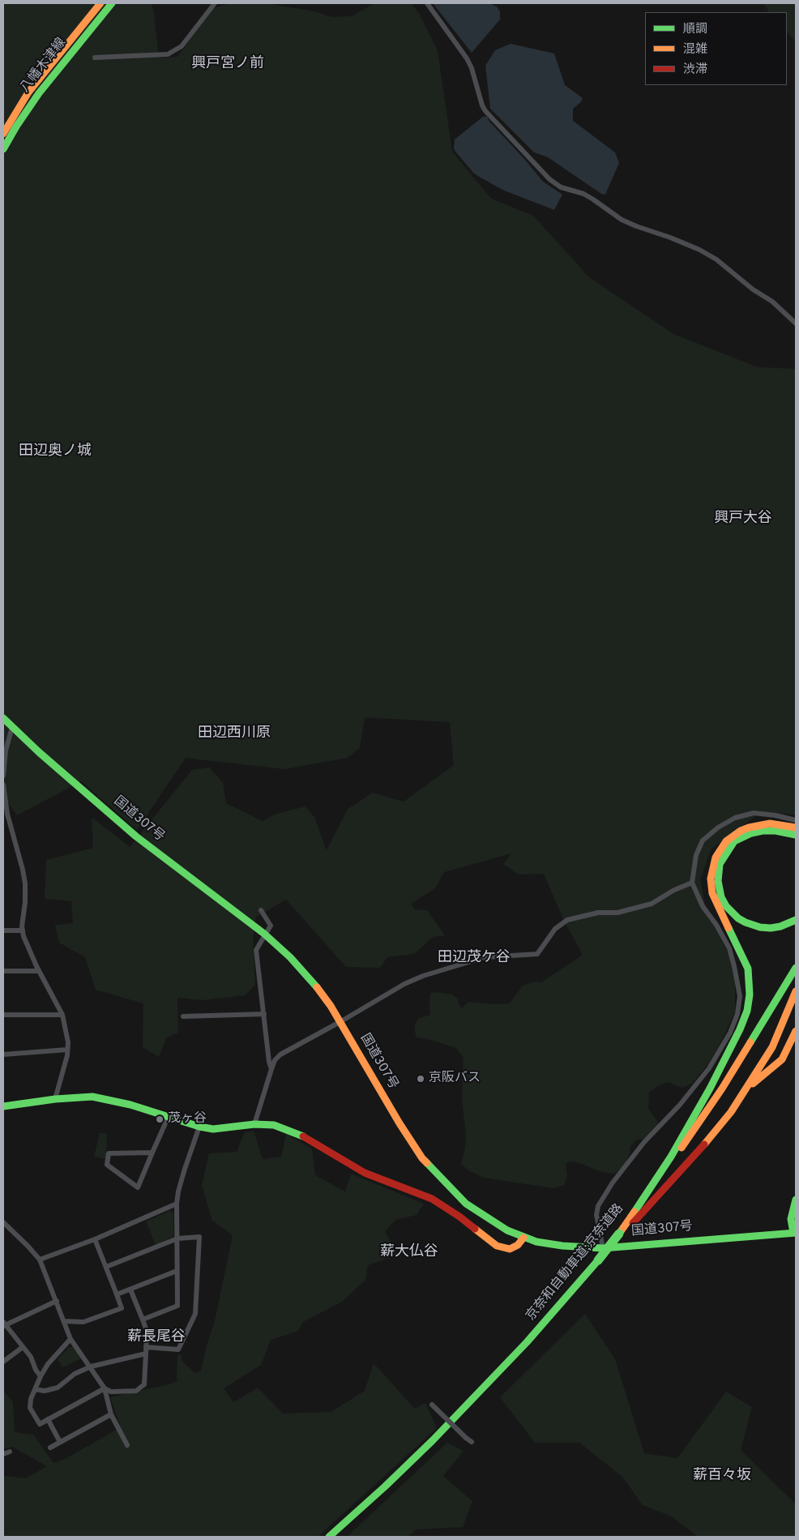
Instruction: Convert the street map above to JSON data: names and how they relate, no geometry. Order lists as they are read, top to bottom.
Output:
{
  "streets": {
    "main road": ["八幡木津線", "国道307号", "京奈和自動車道;京奈道路"]
  },
  "districts": [
    "興戸宮ノ前",
    "田辺奥ノ城",
    "興戸大谷",
    "田辺西川原",
    "田辺茂ケ谷",
    "薪大仏谷",
    "薪長尾谷",
    "薪百々坂"
  ],
  "places": ["京阪バス", "茂ヶ谷"],
  "legend": ["順調", "混雑", "渋滞"]
}
